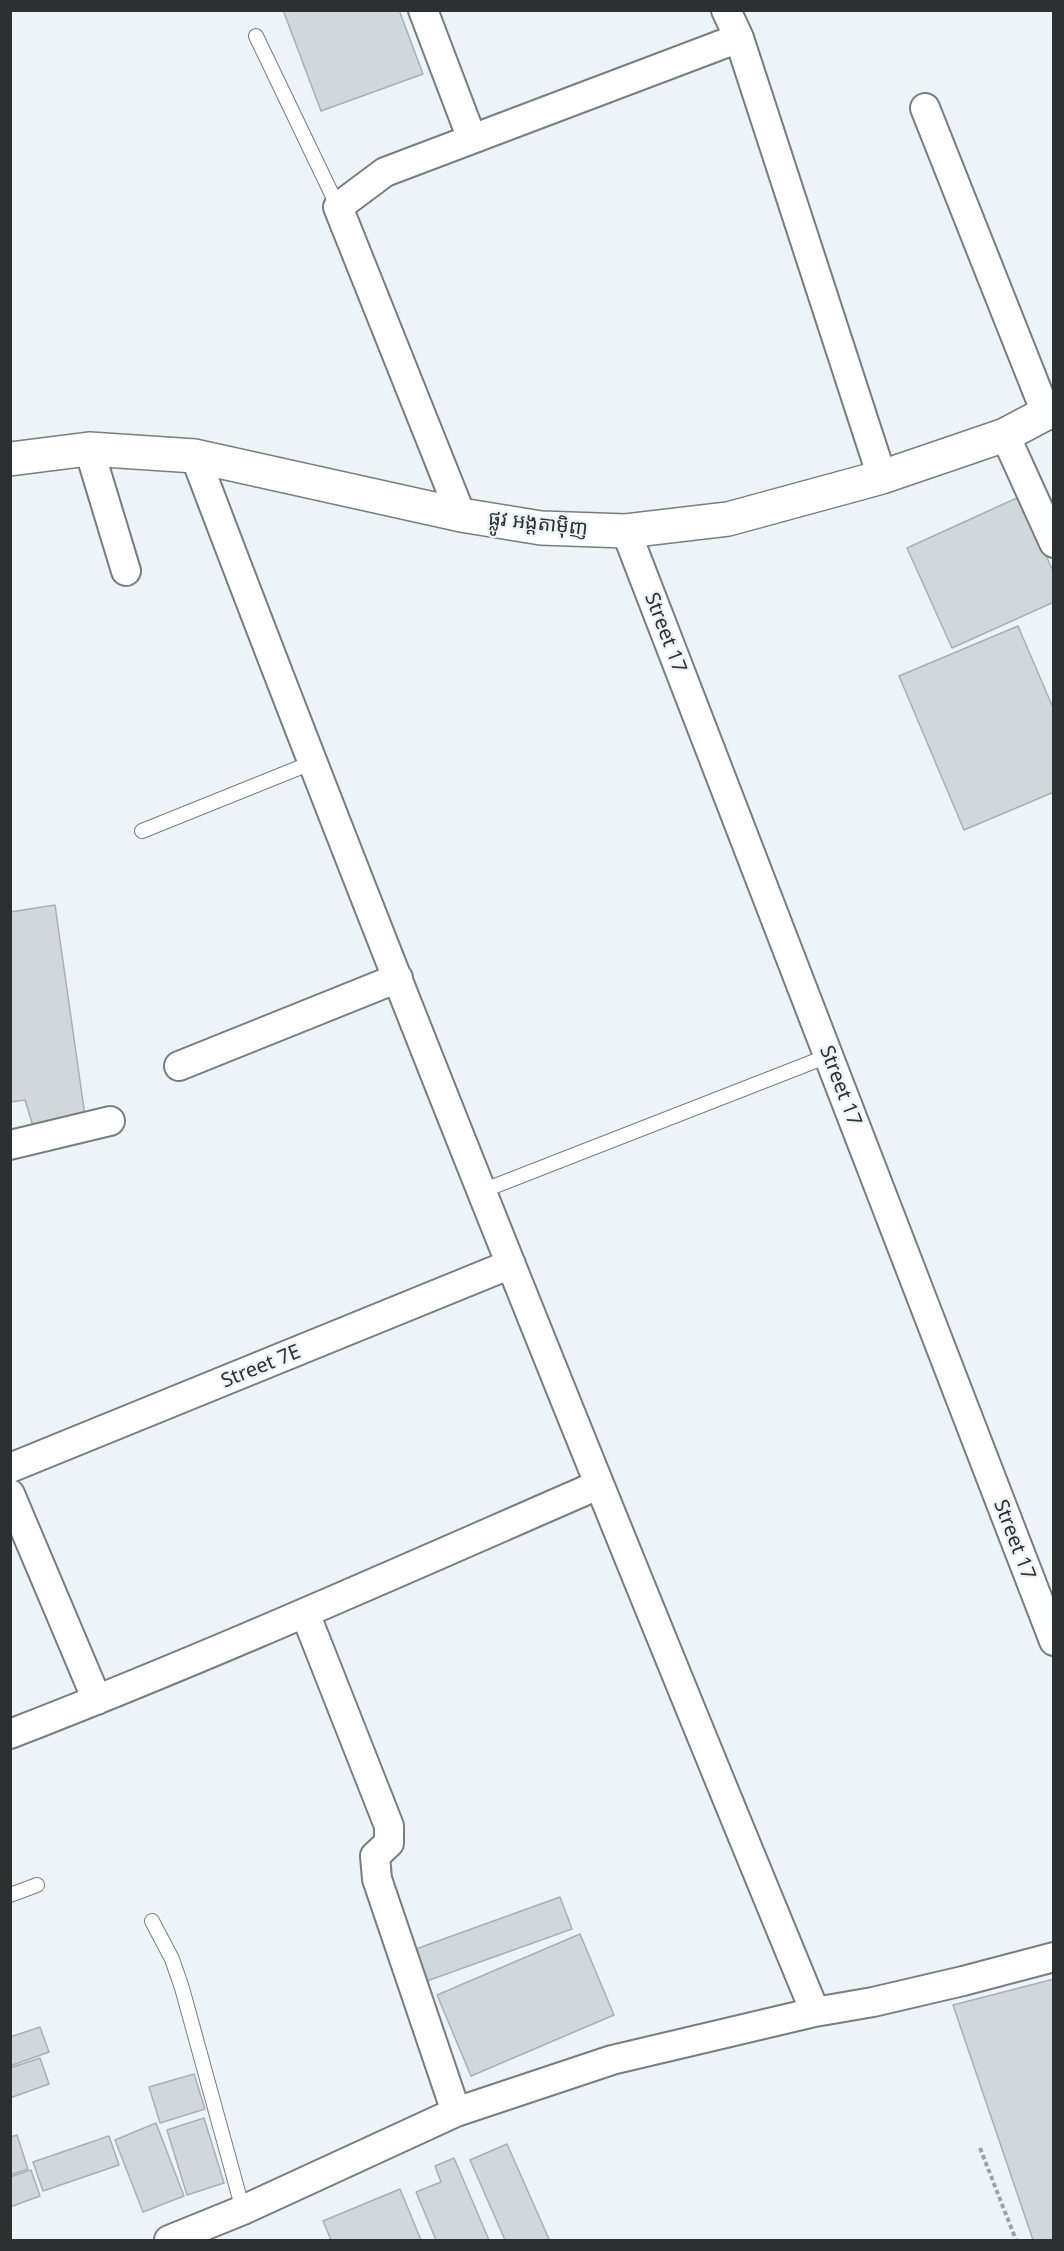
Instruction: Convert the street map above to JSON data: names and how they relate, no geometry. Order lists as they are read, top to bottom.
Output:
{
  "streets": {
    "street": ["ផ្លូវ អង្តតាម៉ិញ", "Street 17", "Street 7E"]
  },
  "crossings": [
    ["ផ្លូវ អង្តតាម៉ិញ", "Street 17"]
  ]
}
